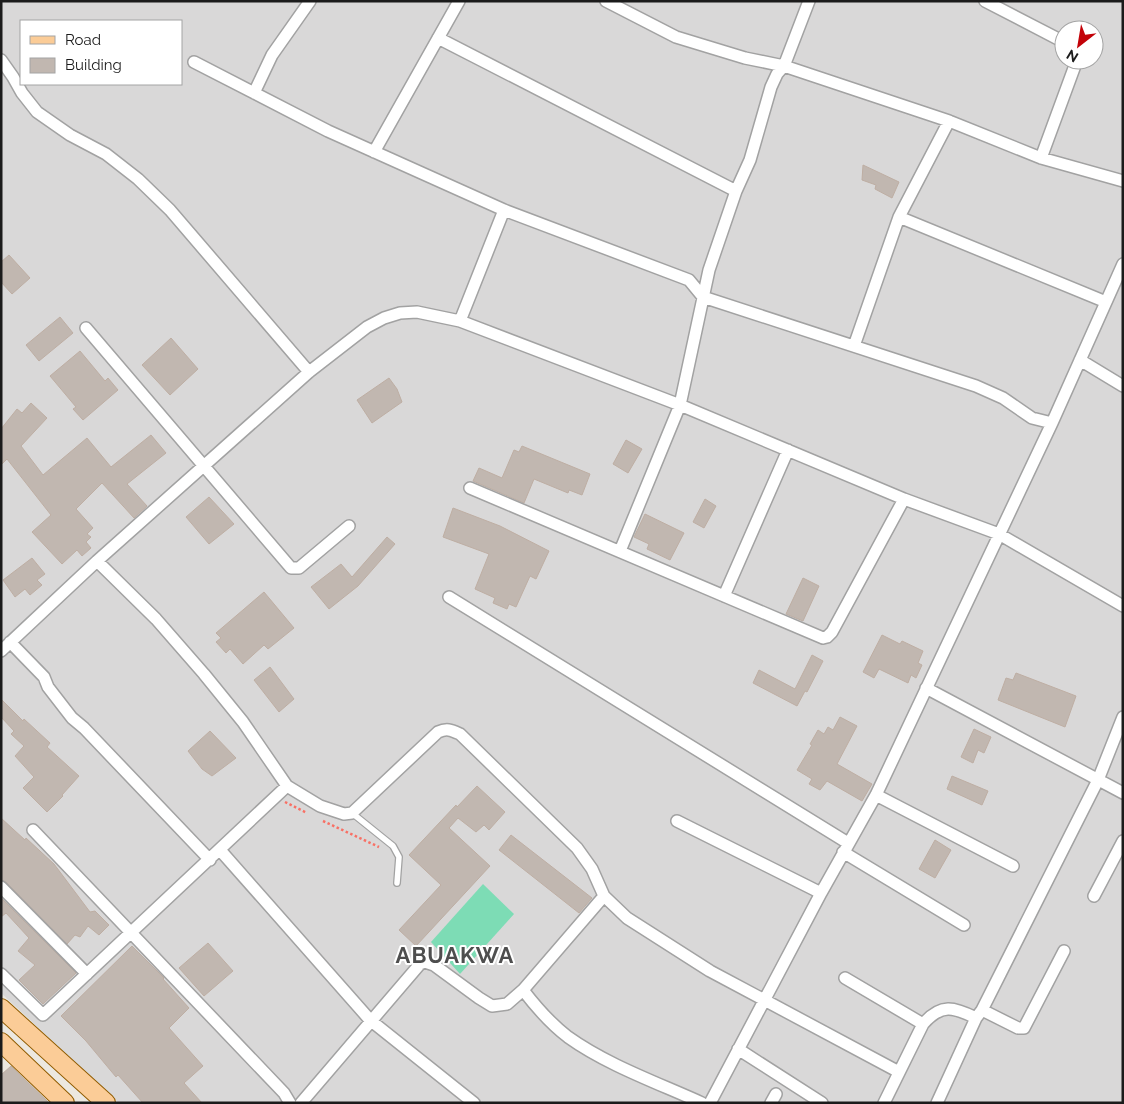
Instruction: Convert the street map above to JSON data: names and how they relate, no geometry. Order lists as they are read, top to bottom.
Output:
{
  "districts": ["ABUAKWA"],
  "legend": ["Road", "Building"],
  "north": "bottom left"
}
